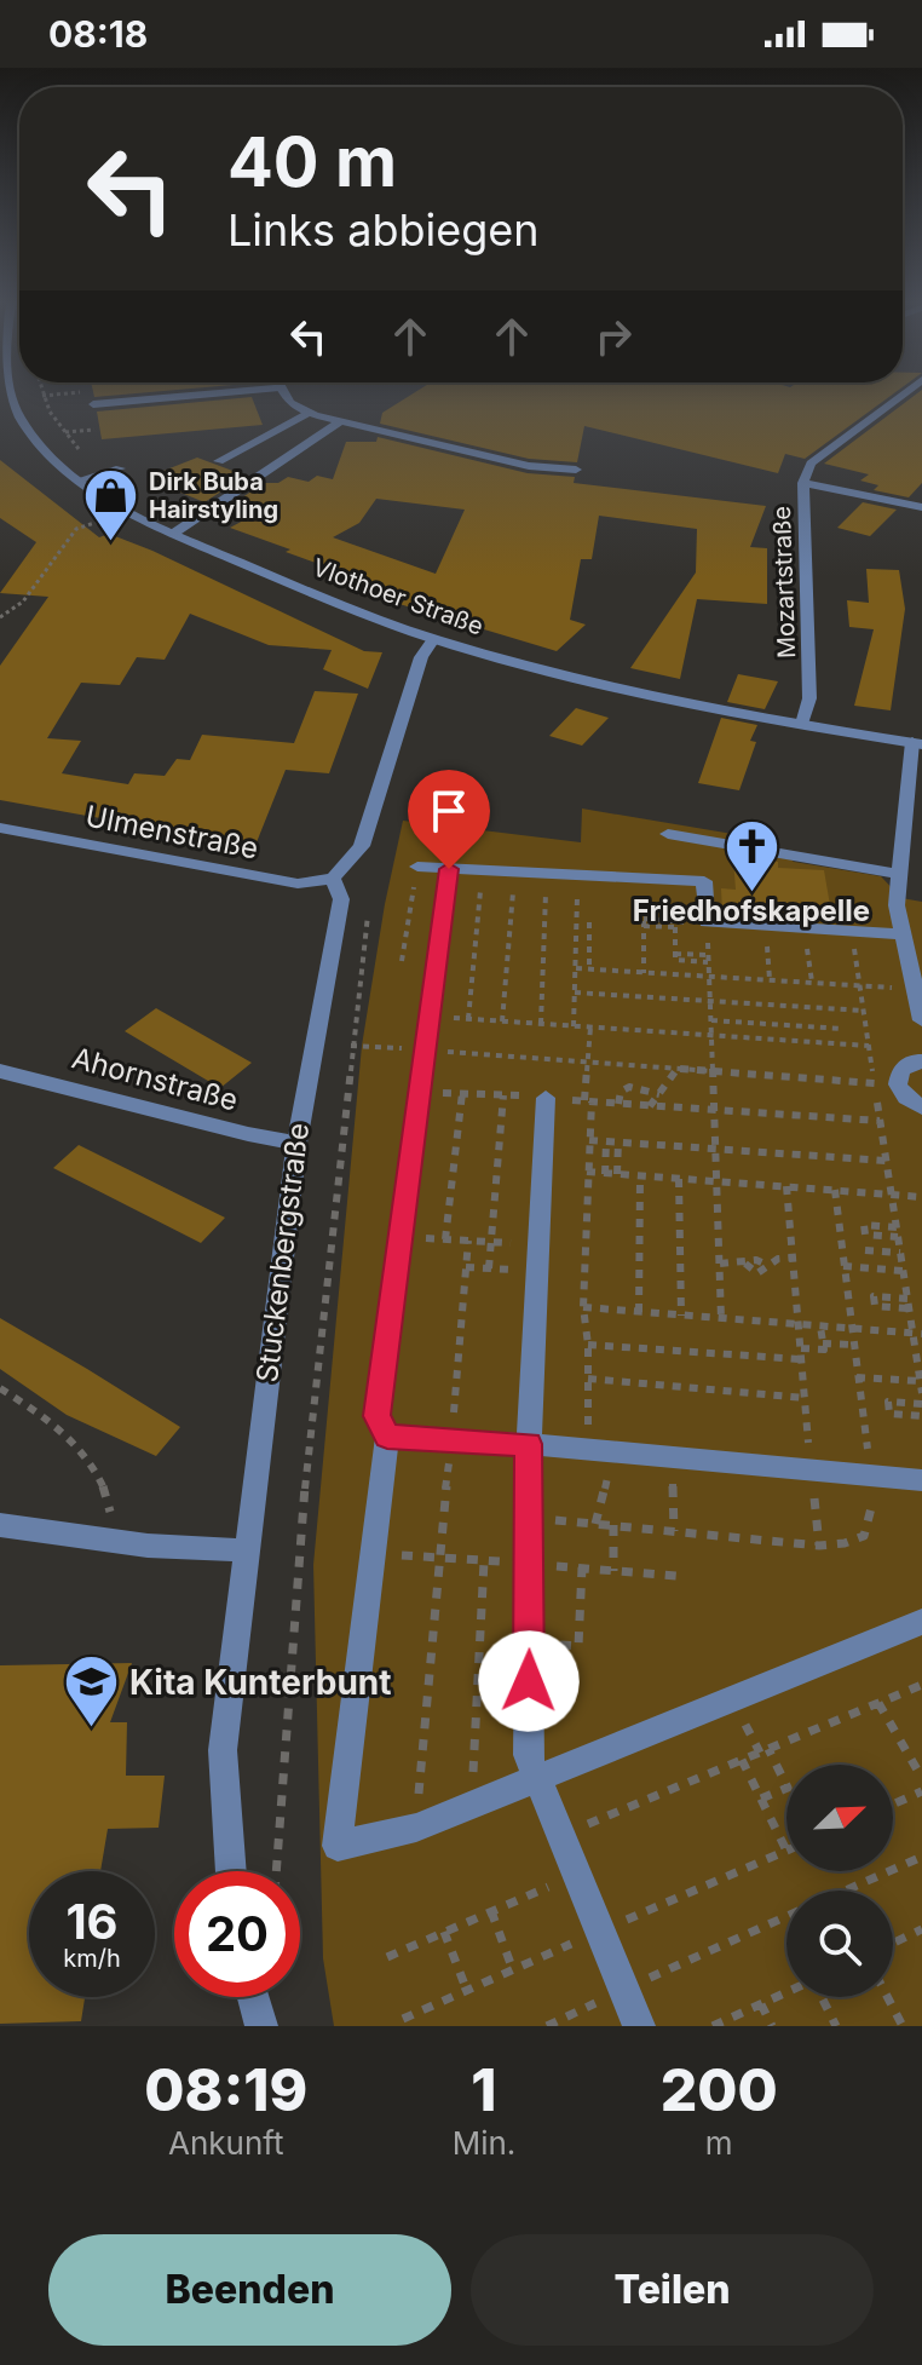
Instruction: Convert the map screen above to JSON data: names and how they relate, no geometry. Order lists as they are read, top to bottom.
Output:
{
  "streets": {
    "street": [
      "Mozartstraße",
      "Vlothoer Straße",
      "Ulmenstraße",
      "Ahornstraße",
      "Stuckenbergstraße"
    ]
  },
  "crossings": [
    ["Mozartstraße", "Vlothoer Straße"],
    ["Ulmenstraße", "Stuckenbergstraße"],
    ["Ahornstraße", "Stuckenbergstraße"]
  ],
  "places": {
    "shop": ["Dirk Buba Hairstyling"],
    "church": ["Friedhofskapelle"],
    "school or university": ["Kita Kunterbunt"]
  },
  "north": "top right",
  "page": {
    "status": "08:18",
    "turn": ["40 m", "Links abbiegen"],
    "speed": "16 km/h",
    "limit": "20",
    "eta": [
      "08:19",
      "Ankunft",
      "1",
      "Min.",
      "200",
      "m"
    ],
    "buttons": ["Beenden", "Teilen"]
  }
}
